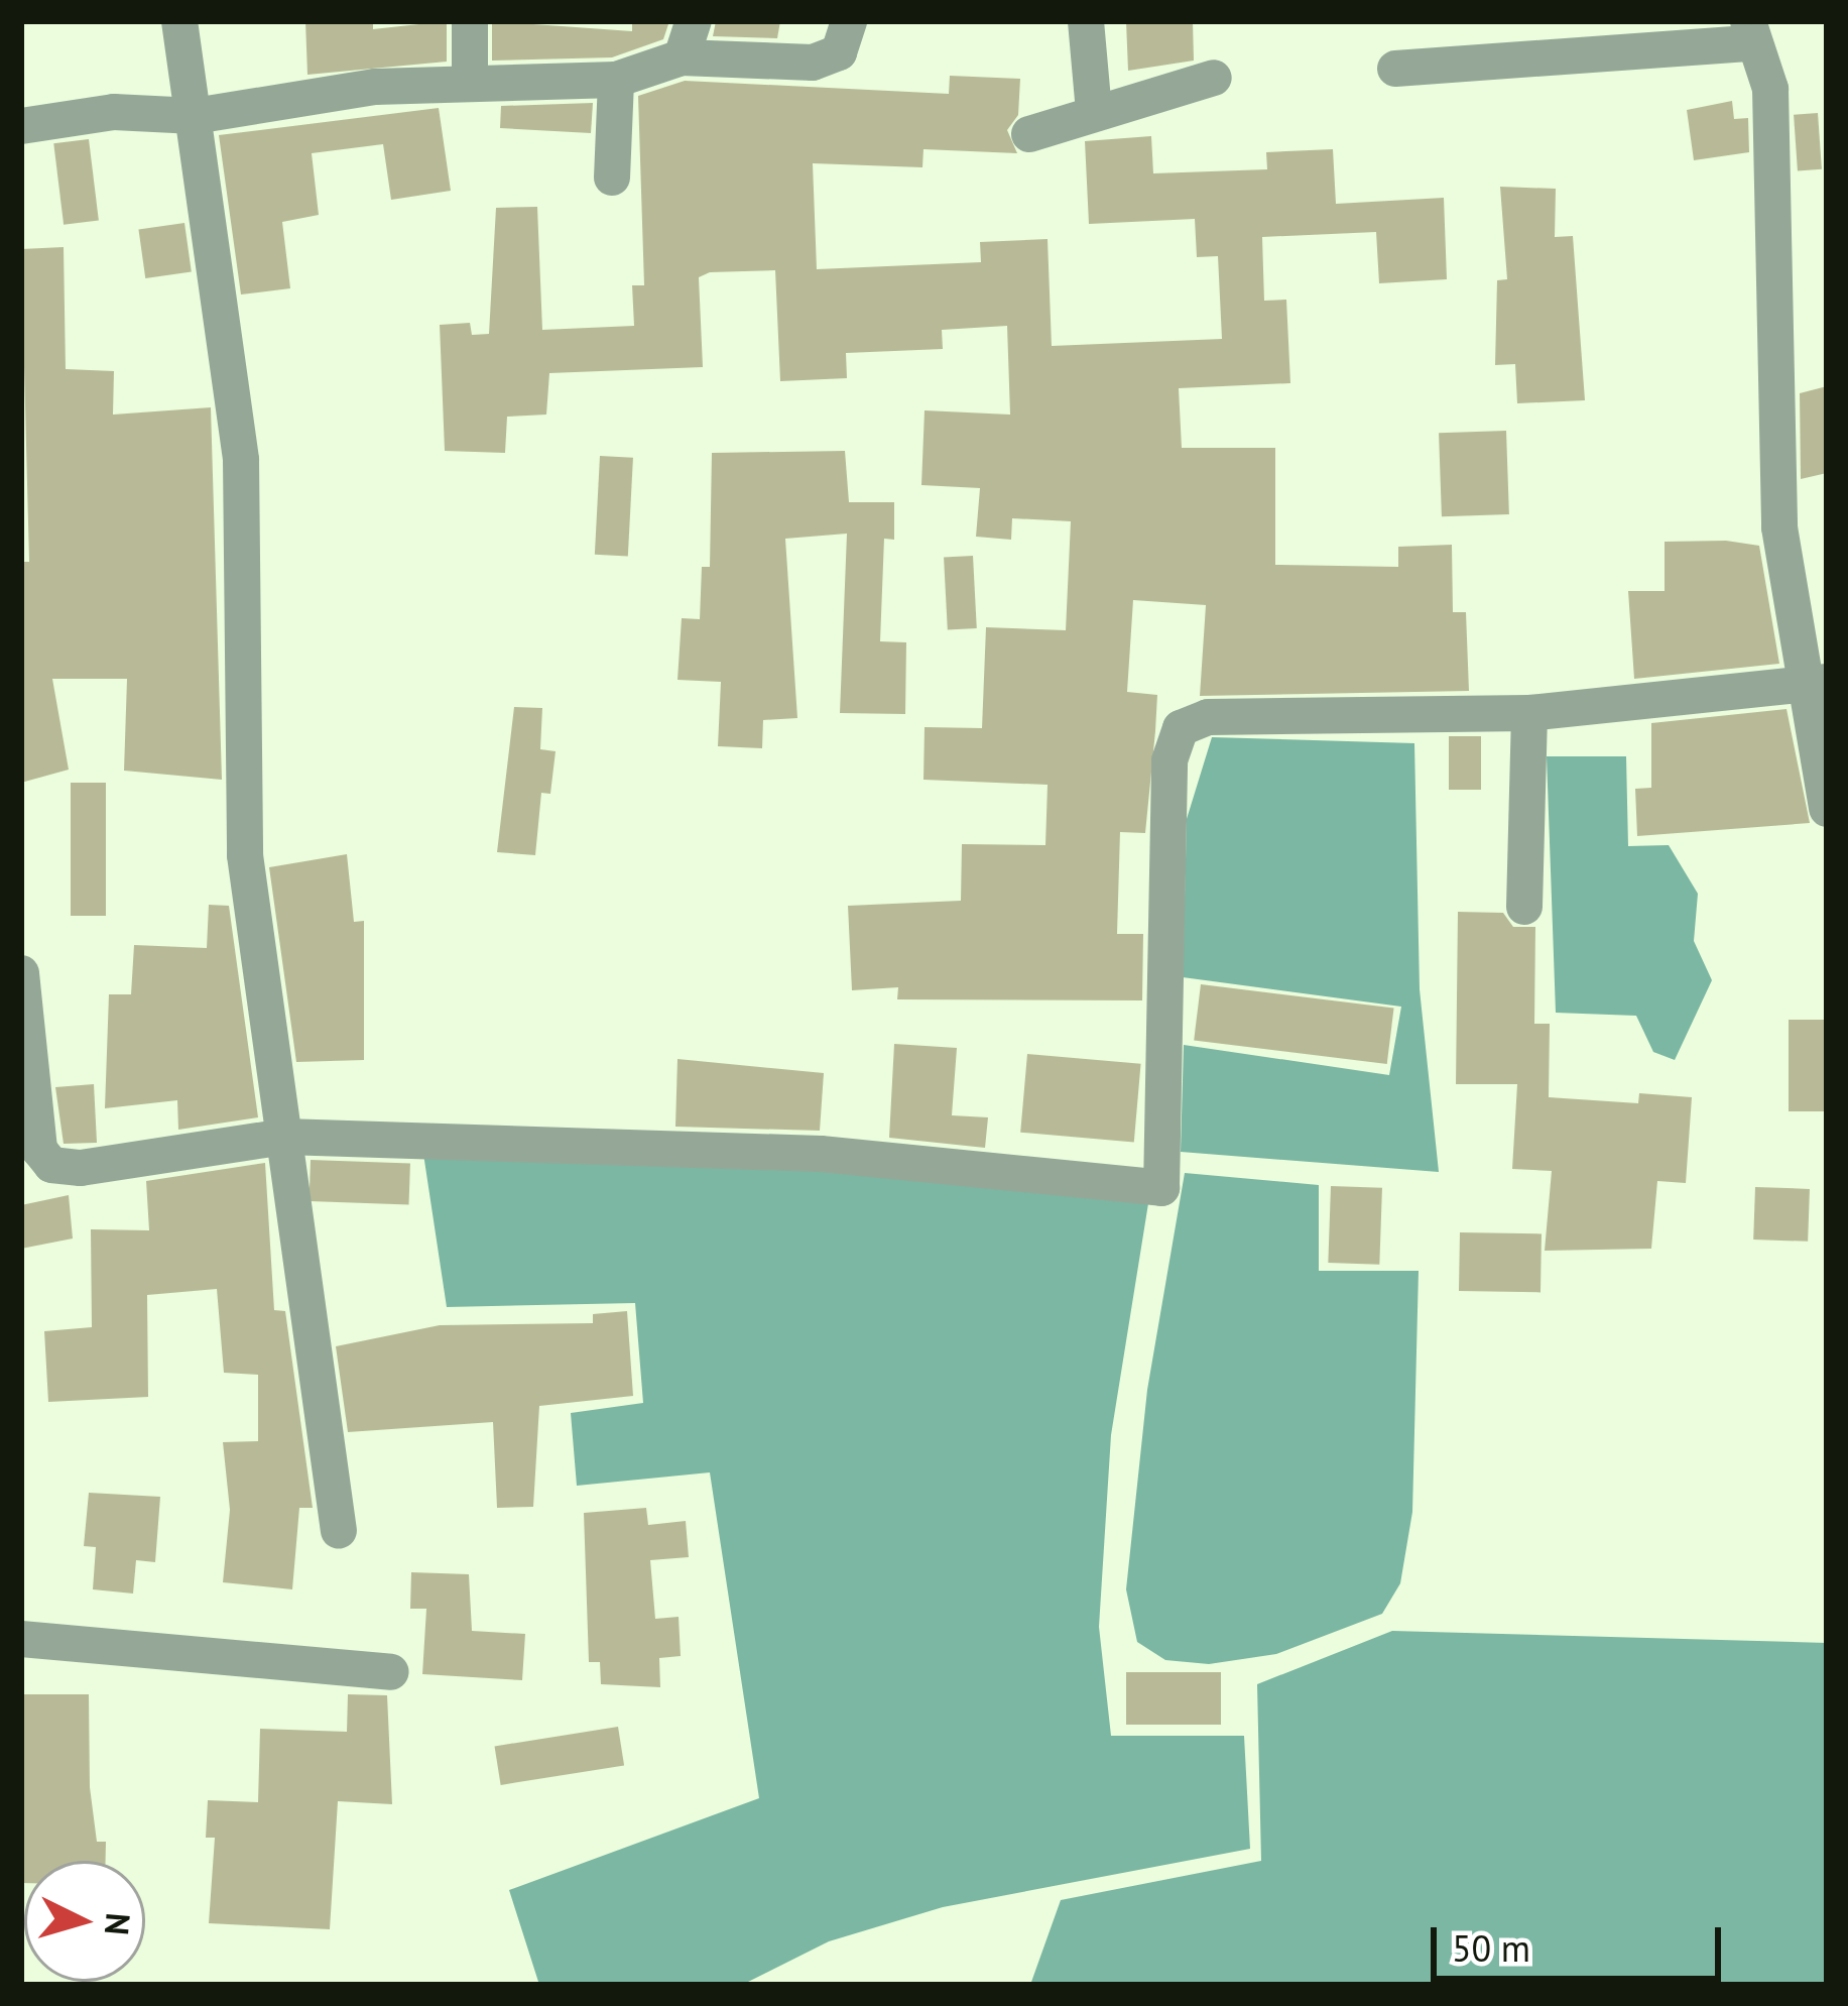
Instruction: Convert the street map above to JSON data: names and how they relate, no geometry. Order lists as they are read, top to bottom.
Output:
{
  "scale_bar": "50 m",
  "north": "right"
}
